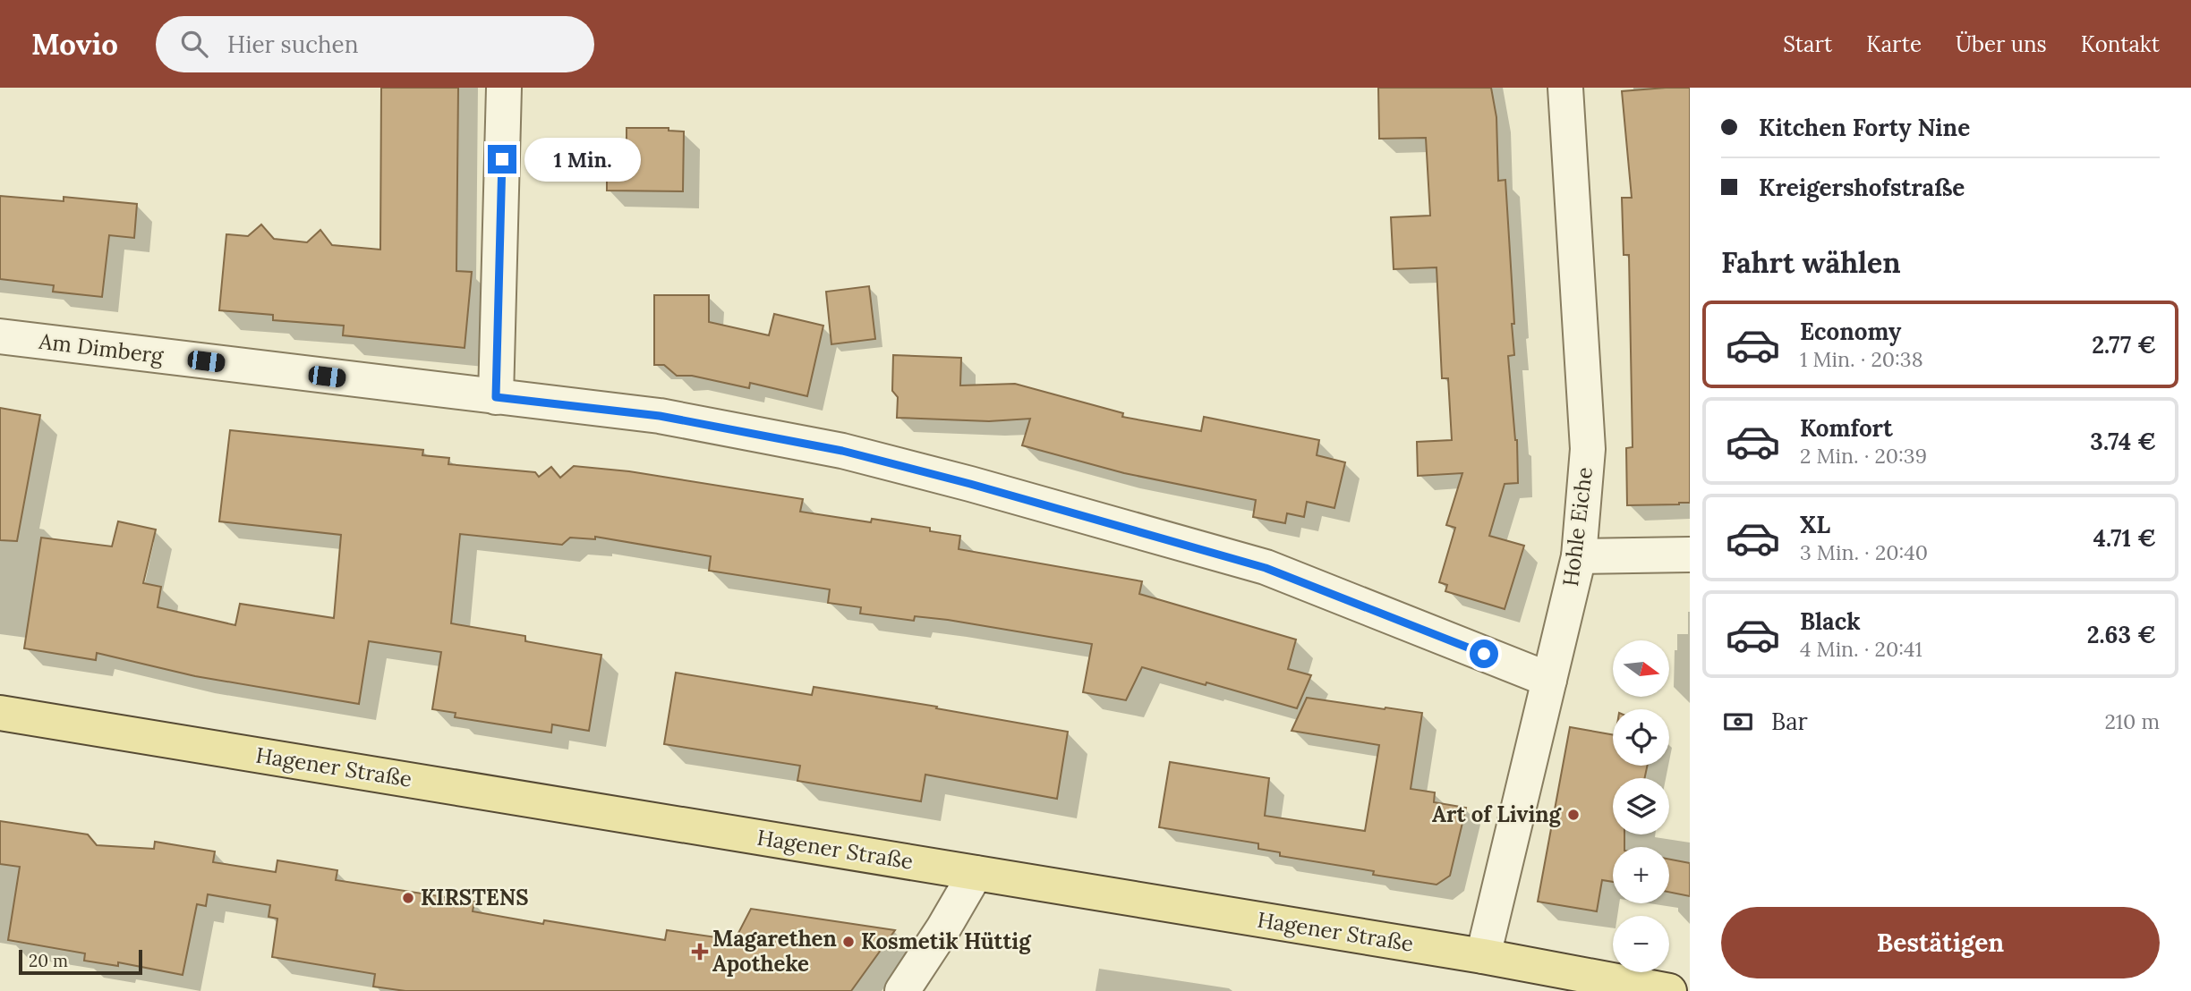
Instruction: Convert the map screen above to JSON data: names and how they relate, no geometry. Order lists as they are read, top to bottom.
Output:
{
  "streets": {
    "main road": ["Hagener Straße"],
    "street": ["Am Dimberg", "Hohle Eiche"]
  },
  "crossings": [
    ["Am Dimberg", "Hohle Eiche"],
    ["Hohle Eiche", "Hagener Straße"]
  ],
  "places": {
    "other": ["Art of Living", "KIRSTENS", "Kosmetik Hüttig"],
    "health": ["Magarethen Apotheke"]
  },
  "scale_bar": "20 m",
  "north": "right",
  "page": {
    "header": "Movio",
    "search": "Hier suchen",
    "nav": [
      "Start",
      "Karte",
      "Über uns",
      "Kontakt"
    ],
    "banner": ["Kitchen Forty Nine", "Kreigershofstraße"],
    "bubble": "1 Min.",
    "heading": "Fahrt wählen",
    "list": [
      {
        "name": "Economy",
        "note": "1 Min. · 20:38",
        "value": "2.77 €"
      },
      {
        "name": "Komfort",
        "note": "2 Min. · 20:39",
        "value": "3.74 €"
      },
      {
        "name": "XL",
        "note": "3 Min. · 20:40",
        "value": "4.71 €"
      },
      {
        "name": "Black",
        "note": "4 Min. · 20:41",
        "value": "2.63 €"
      }
    ],
    "map_buttons": ["+", "−"],
    "pay": ["Bar", "210 m"],
    "buttons": "Bestätigen",
    "scale": "20 m"
  }
}
